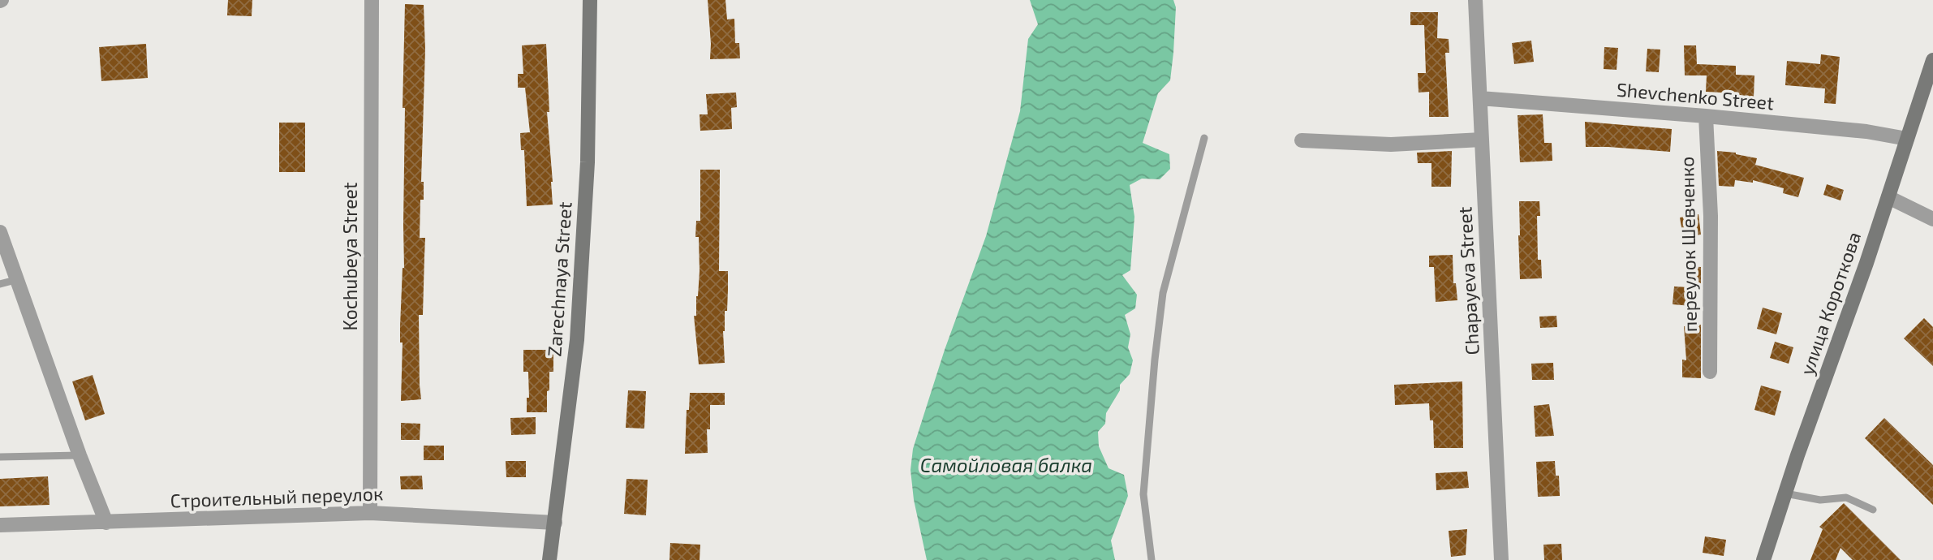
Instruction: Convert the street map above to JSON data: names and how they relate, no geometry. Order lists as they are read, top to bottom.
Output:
{
  "streets": {
    "main road": ["Zarechnaya Street", "улица Короткова"],
    "street": [
      "Shevchenko Street",
      "переулок Шевченко",
      "Kochubeya Street",
      "Chapayeva Street",
      "Строительный переулок"
    ]
  },
  "crossings": [
    ["Shevchenko Street", "переулок Шевченко"],
    ["Shevchenko Street", "Chapayeva Street"],
    ["Shevchenko Street", "улица Короткова"],
    ["Kochubeya Street", "Строительный переулок"],
    ["Zarechnaya Street", "Строительный переулок"]
  ],
  "water": ["Самойловая балка"]
}
